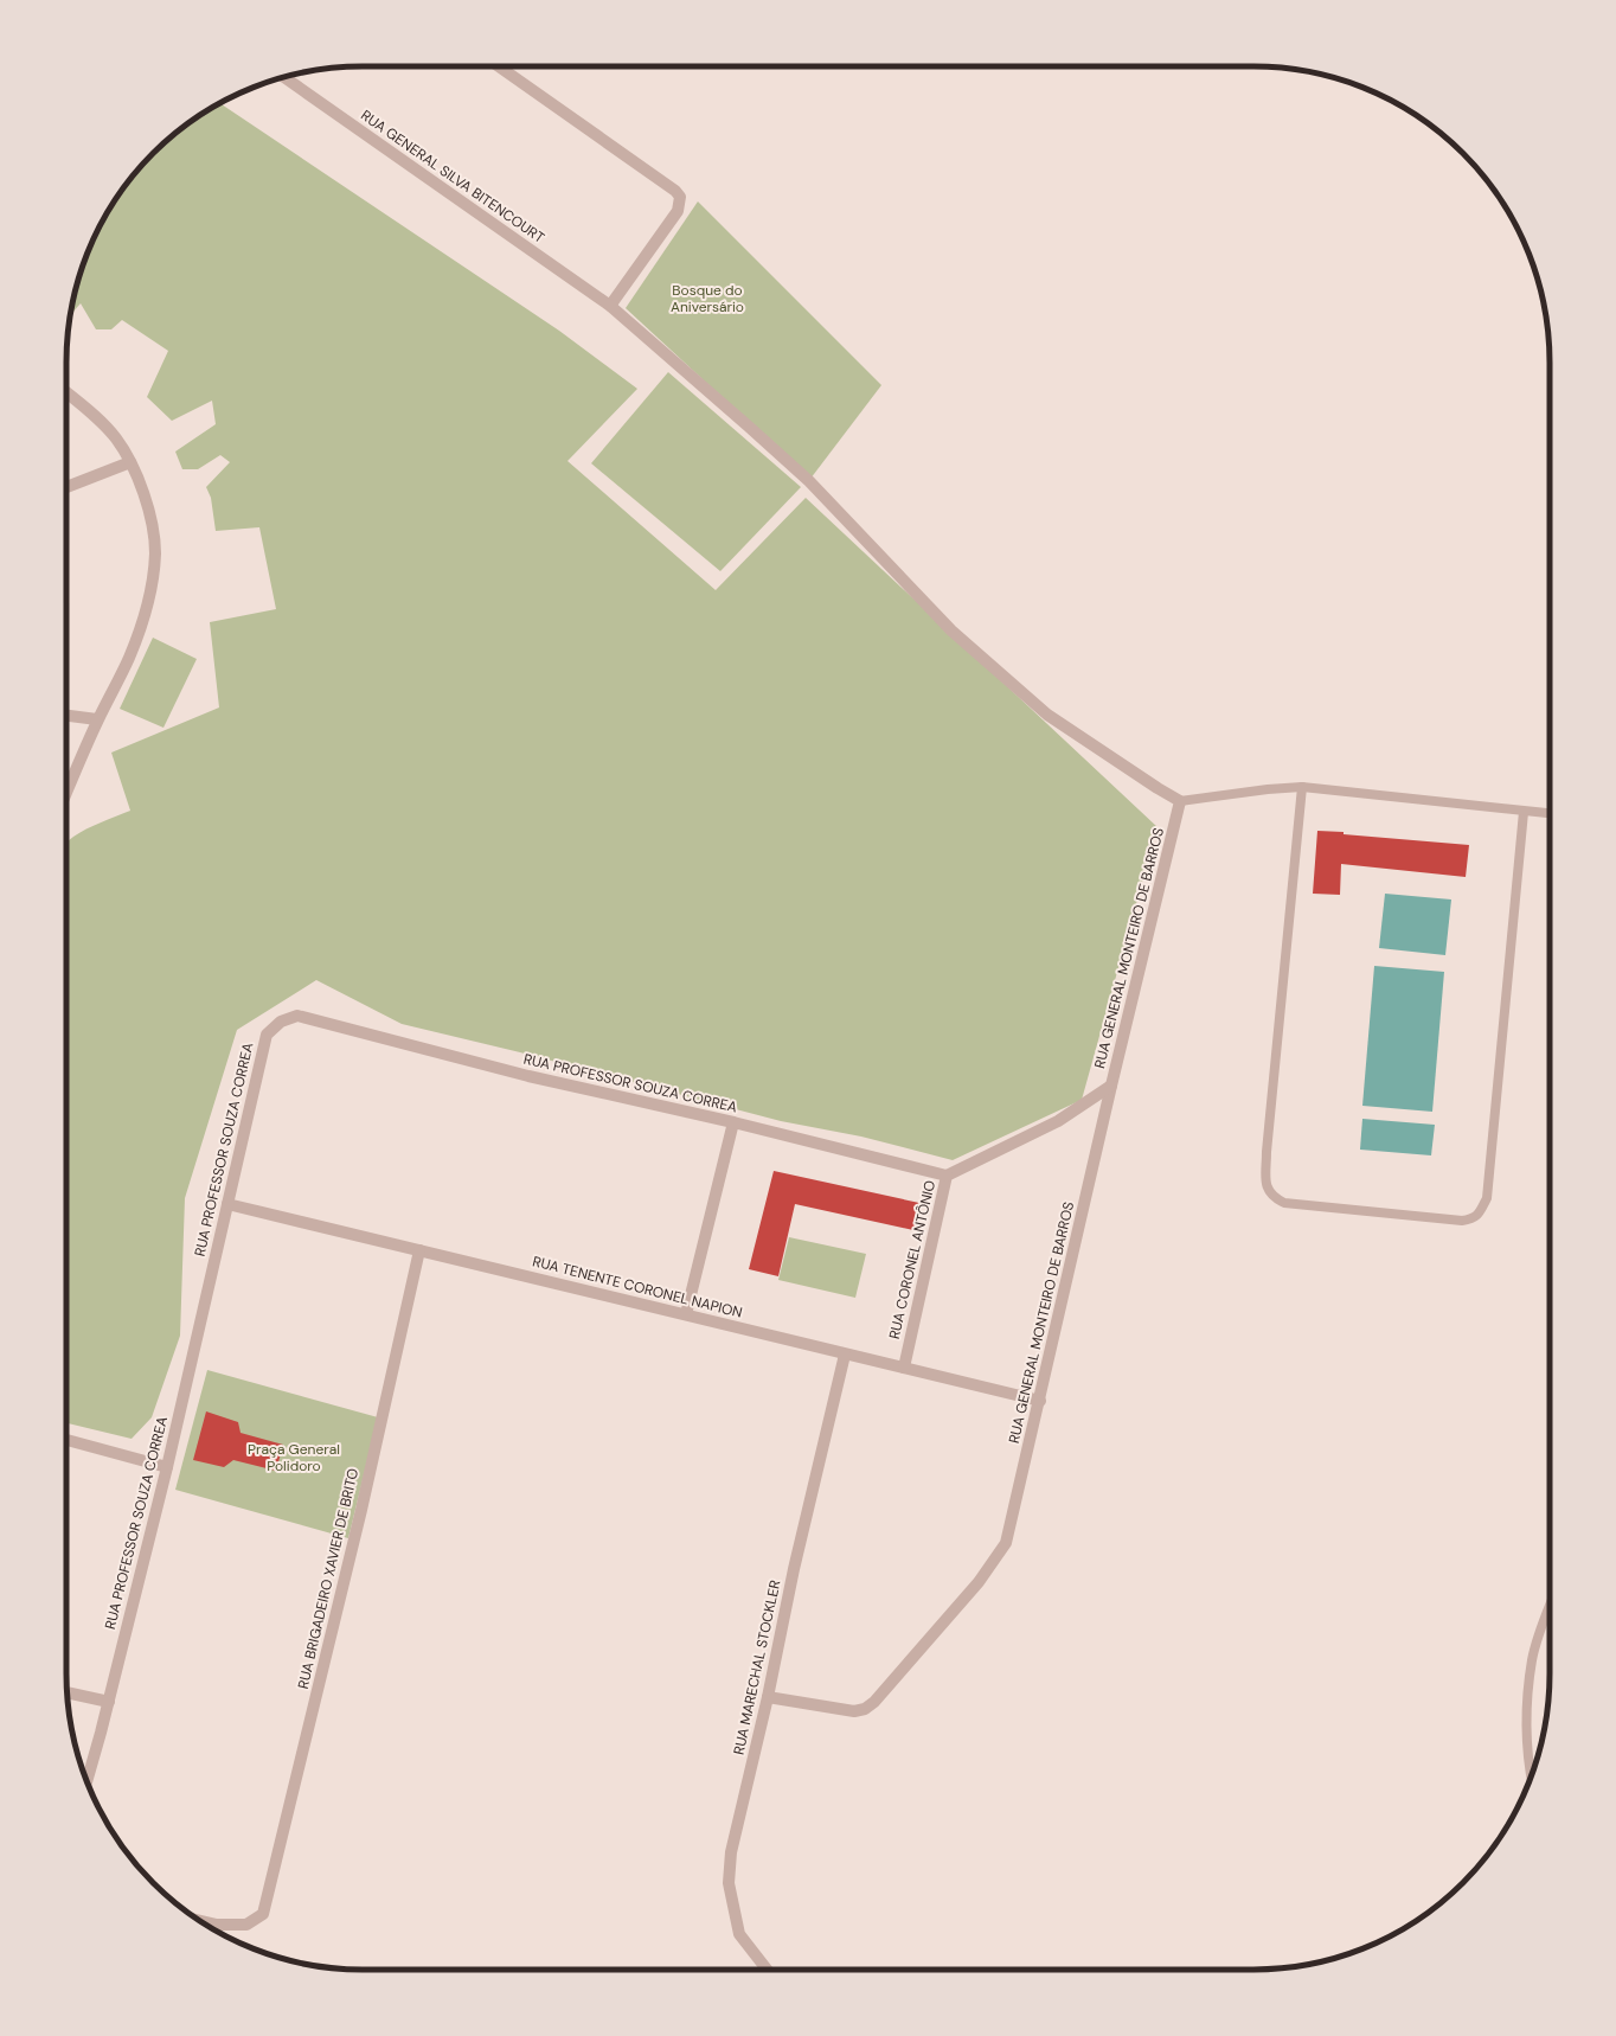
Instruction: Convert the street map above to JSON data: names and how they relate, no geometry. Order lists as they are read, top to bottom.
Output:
{
  "streets": {
    "street": [
      "RUA GENERAL SILVA BITENCOURT",
      "RUA GENERAL MONTEIRO DE BARROS",
      "RUA PROFESSOR SOUZA CORREA",
      "RUA CORONEL ANTÔNIO",
      "RUA TENENTE CORONEL NAPION",
      "RUA BRIGADEIRO XAVIER DE BRITO",
      "RUA MARECHAL STOCKLER"
    ]
  },
  "crossings": [
    ["RUA GENERAL SILVA BITENCOURT", "RUA GENERAL MONTEIRO DE BARROS"],
    ["RUA GENERAL MONTEIRO DE BARROS", "RUA CORONEL ANTÔNIO"],
    ["RUA GENERAL MONTEIRO DE BARROS", "RUA TENENTE CORONEL NAPION"],
    ["RUA GENERAL MONTEIRO DE BARROS", "RUA MARECHAL STOCKLER"],
    ["RUA PROFESSOR SOUZA CORREA", "RUA CORONEL ANTÔNIO"],
    ["RUA PROFESSOR SOUZA CORREA", "RUA TENENTE CORONEL NAPION"],
    ["RUA CORONEL ANTÔNIO", "RUA TENENTE CORONEL NAPION"],
    ["RUA TENENTE CORONEL NAPION", "RUA BRIGADEIRO XAVIER DE BRITO"],
    ["RUA TENENTE CORONEL NAPION", "RUA MARECHAL STOCKLER"]
  ],
  "parks": ["Bosque do Aniversário", "Praça General Polidoro"]
}
